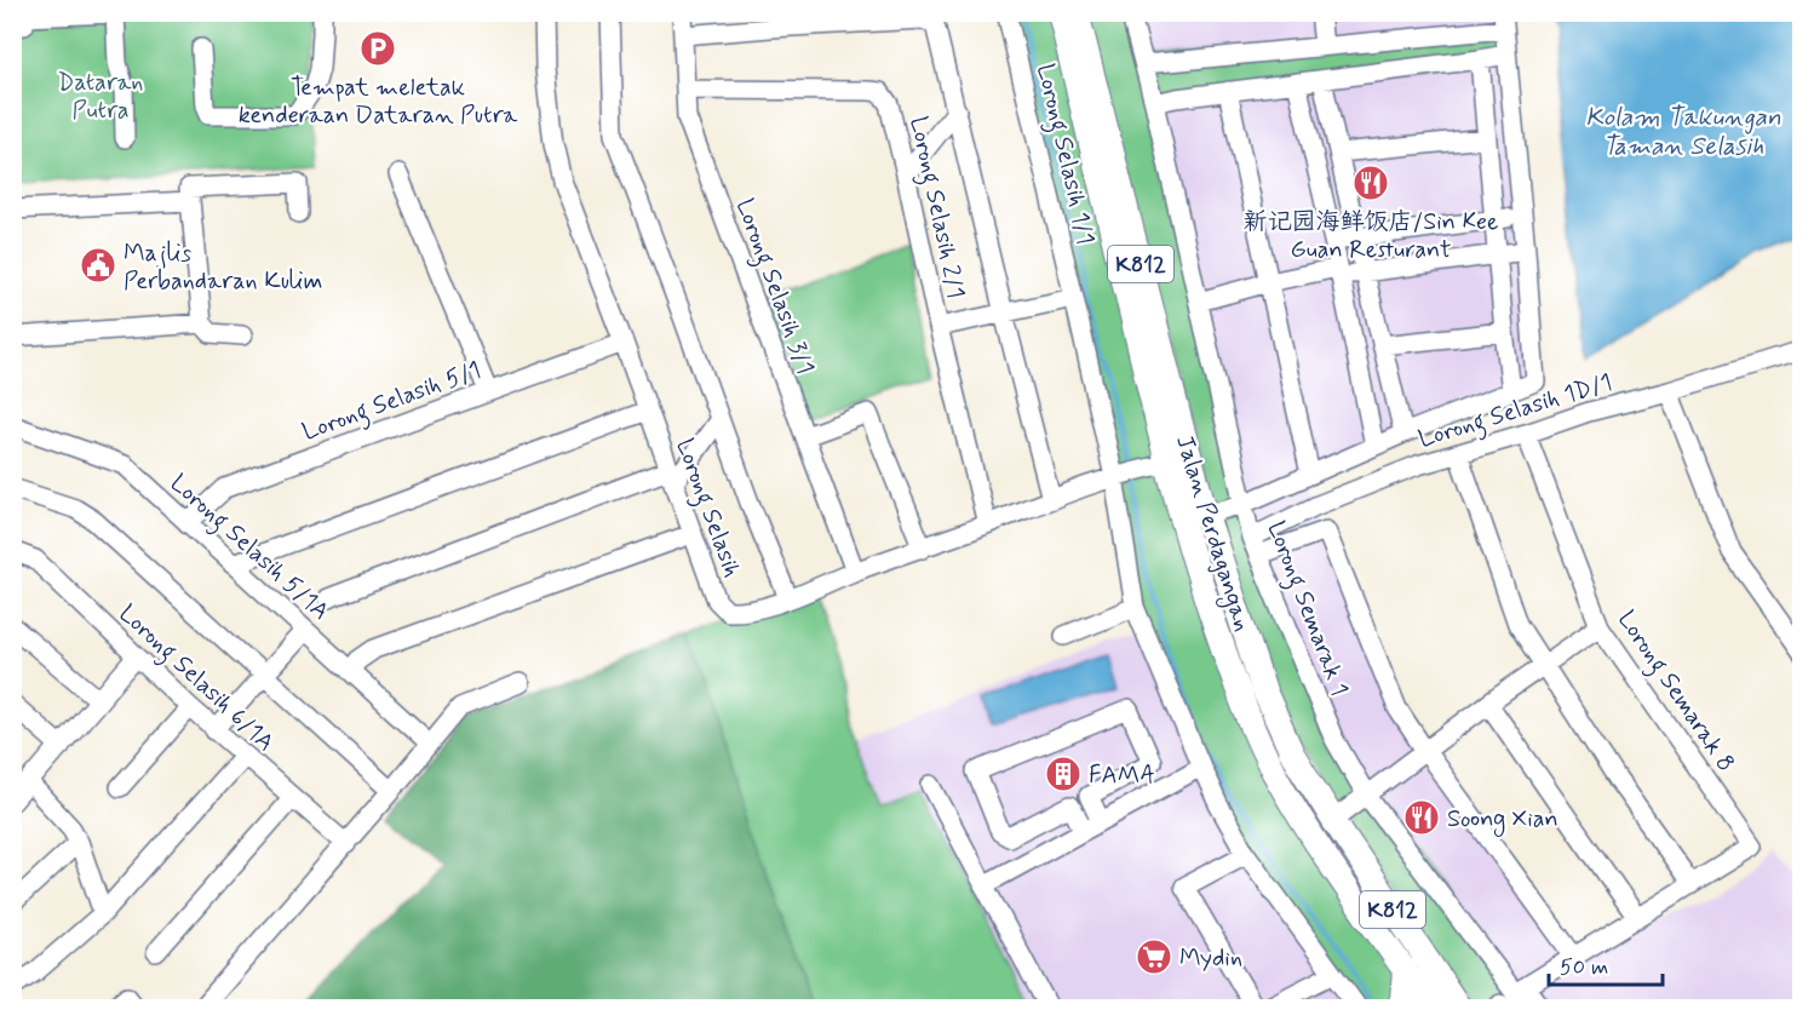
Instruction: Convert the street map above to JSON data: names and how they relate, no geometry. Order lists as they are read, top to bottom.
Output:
{
  "streets": {
    "main road": ["K812", "Jalan Perdagangan"],
    "street": [
      "Lorong Selasih 1/1",
      "Lorong Selasih 2/1",
      "Lorong Selasih 3/1",
      "Lorong Selasih 5/1",
      "Lorong Selasih 1D/1",
      "Lorong Selasih",
      "Lorong Selasih 5/1A",
      "Lorong Semarak 1",
      "Lorong Selasih 6/1A",
      "Lorong Semarak 8"
    ]
  },
  "crossings": [
    ["Lorong Selasih 1/1", "Lorong Selasih"],
    ["Lorong Selasih 2/1", "Lorong Selasih 3/1"],
    ["Lorong Selasih 2/1", "Lorong Selasih"],
    ["Lorong Selasih 3/1", "Lorong Selasih"],
    ["Lorong Selasih 5/1", "Lorong Selasih"],
    ["Lorong Selasih 5/1", "Lorong Selasih 5/1A"],
    ["Lorong Selasih 1D/1", "Lorong Semarak 1"],
    ["Lorong Selasih 1D/1", "Lorong Semarak 8"],
    ["Lorong Selasih", "Jalan Perdagangan"]
  ],
  "water": ["Kolam Takungan Taman Selasih"],
  "parks": ["Dataran Putra"],
  "places": {
    "parking": ["Tempat meletak kenderaan Dataran Putra"],
    "restaurant": ["新记园海鲜饭店/Sin Kee Guan Resturant", "Soong Xian"],
    "public building": ["Majlis Perbandaran Kulim"],
    "building": ["FAMA"],
    "supermarket": ["Mydin"]
  },
  "scale_bar": "50 m"
}
